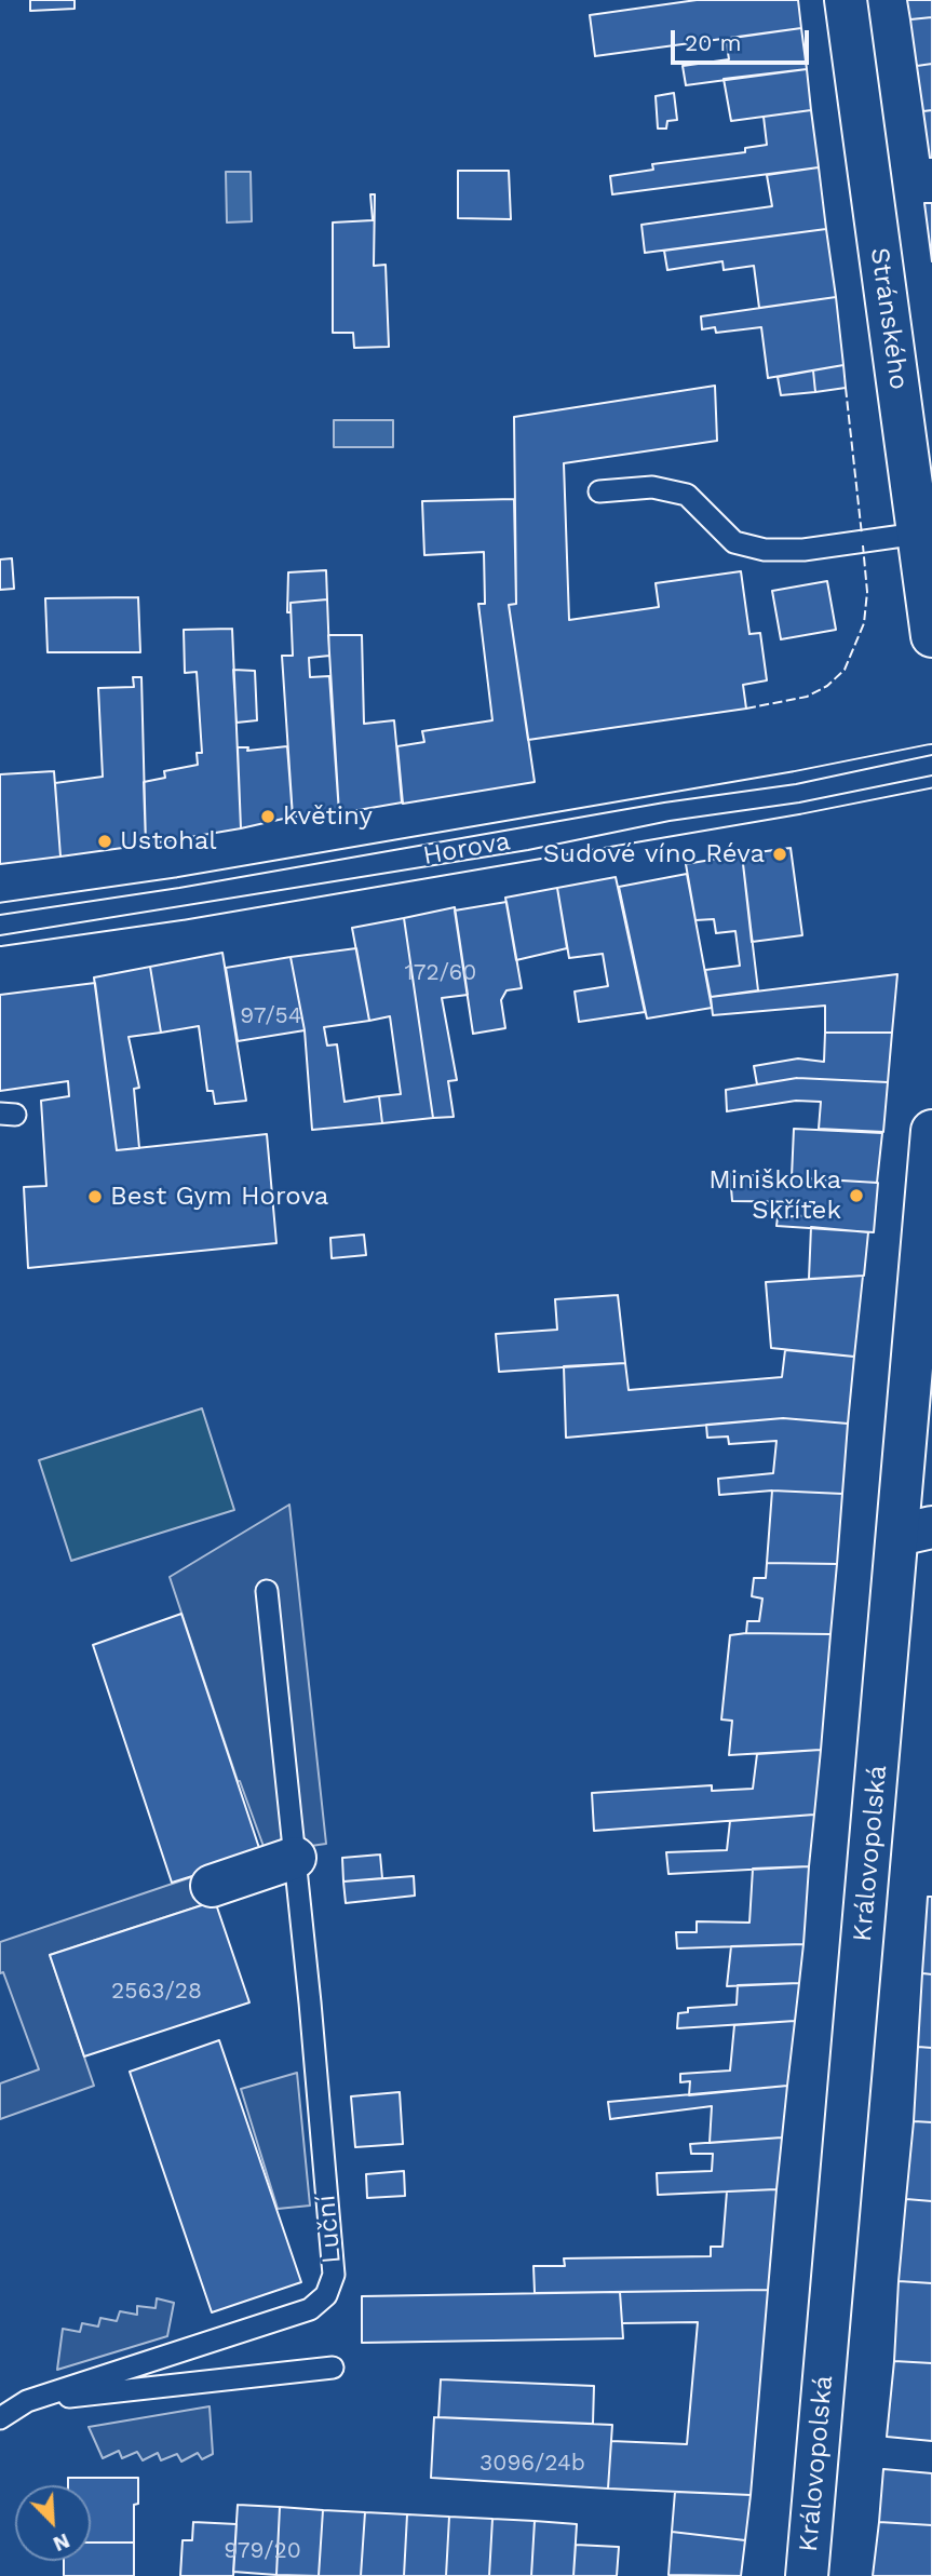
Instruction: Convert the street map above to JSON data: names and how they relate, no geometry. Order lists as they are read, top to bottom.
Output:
{
  "streets": {
    "street": ["Stránského", "Horova", "Královopolská"],
    "lane": ["Luční"]
  },
  "places": [
    "květiny",
    "Ustohal",
    "Sudové víno Réva",
    "Miniškolka Skřítek",
    "Best Gym Horova"
  ],
  "house_numbers": [
    "172/60",
    "97/54",
    "2563/28",
    "3096/24b",
    "979/20"
  ],
  "scale_bar": "20 m",
  "north": "bottom right"
}
